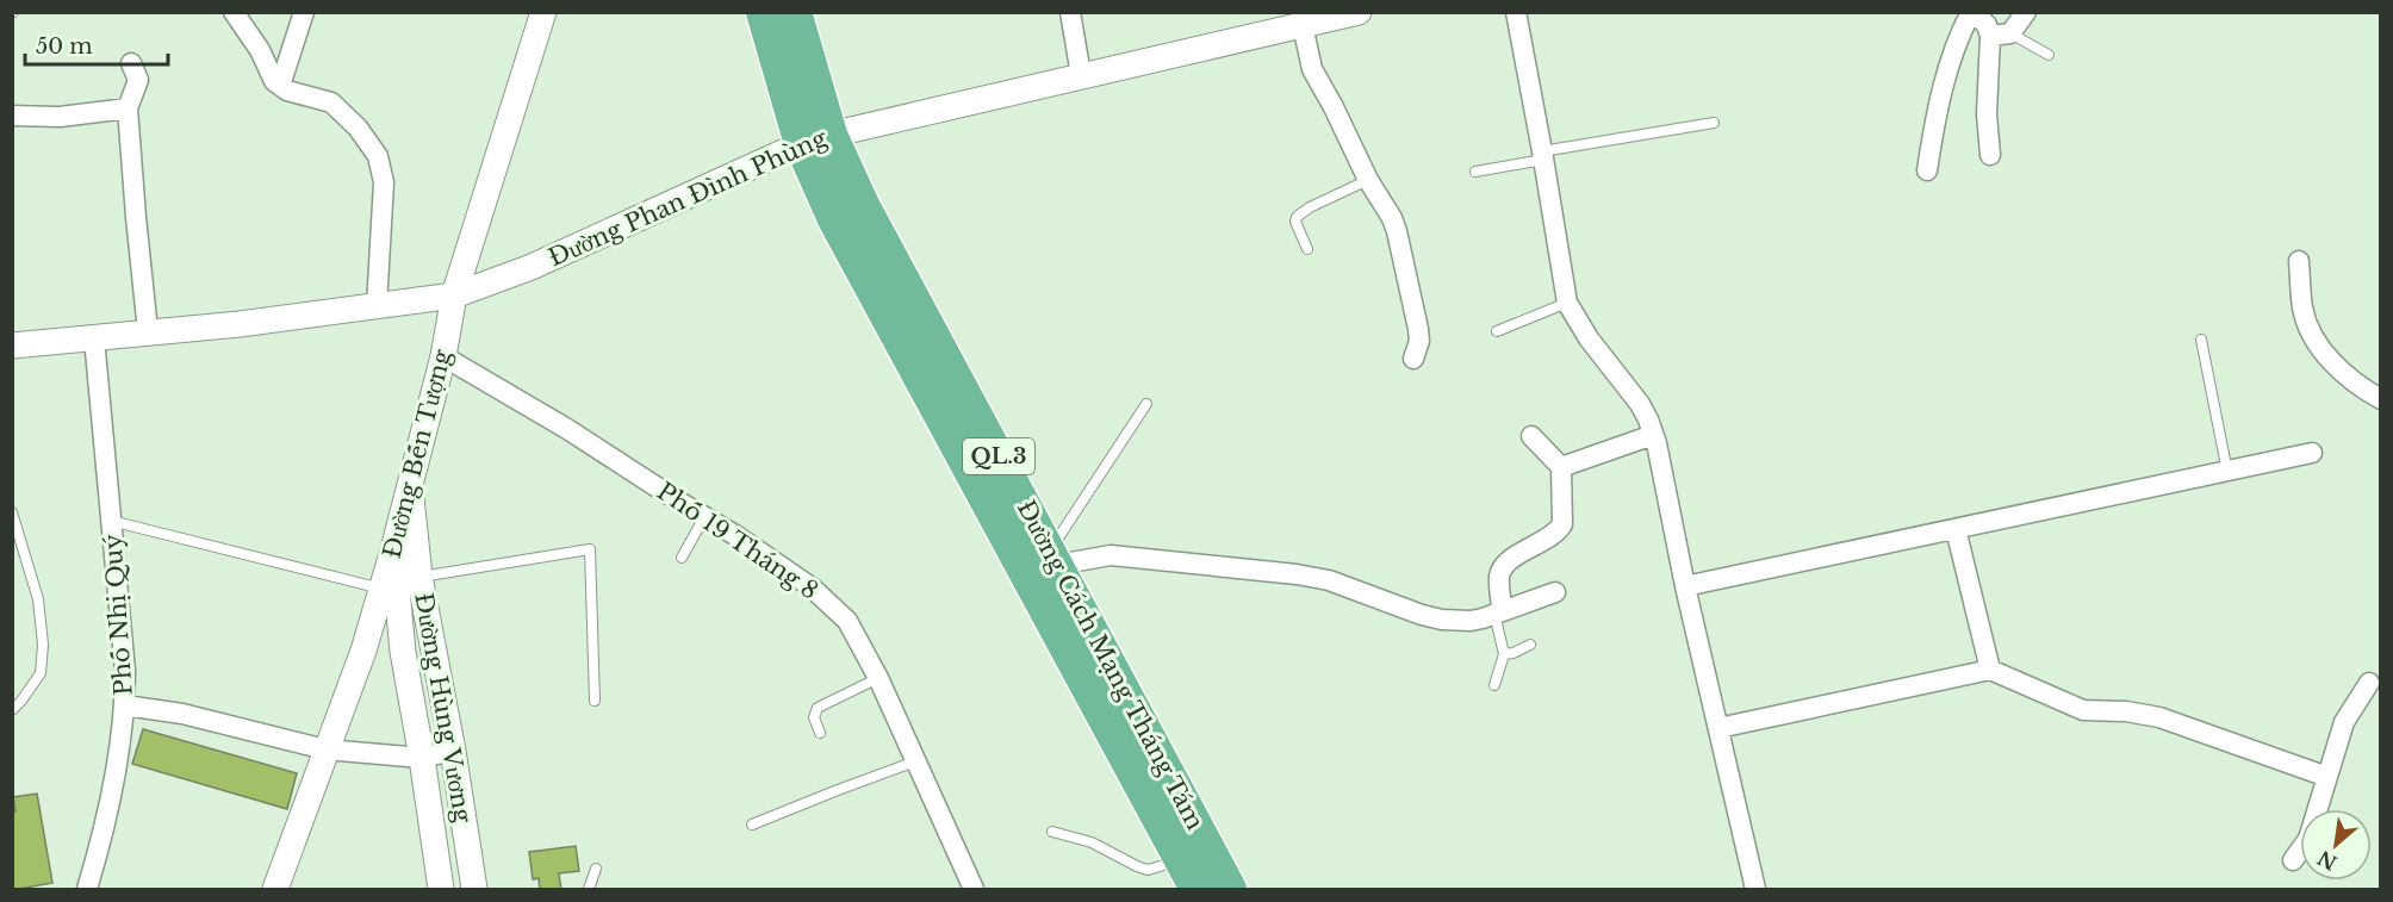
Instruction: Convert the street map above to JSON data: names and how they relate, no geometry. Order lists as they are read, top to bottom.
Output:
{
  "streets": {
    "highway": ["QL.3", "Đường Cách Mạng Tháng Tám"],
    "street": [
      "Đường Phan Đình Phùng",
      "Đường Bến Tượng",
      "Phố 19 Tháng 8",
      "Phố Nhị Quý",
      "Đường Hùng Vương"
    ]
  },
  "crossings": [
    ["Đường Phan Đình Phùng", "Đường Bến Tượng"],
    ["Đường Phan Đình Phùng", "Phố Nhị Quý"],
    ["Đường Phan Đình Phùng", "Đường Cách Mạng Tháng Tám"],
    ["Đường Bến Tượng", "Phố 19 Tháng 8"],
    ["Đường Bến Tượng", "Đường Hùng Vương"]
  ],
  "scale_bar": "50 m",
  "north": "bottom left"
}
